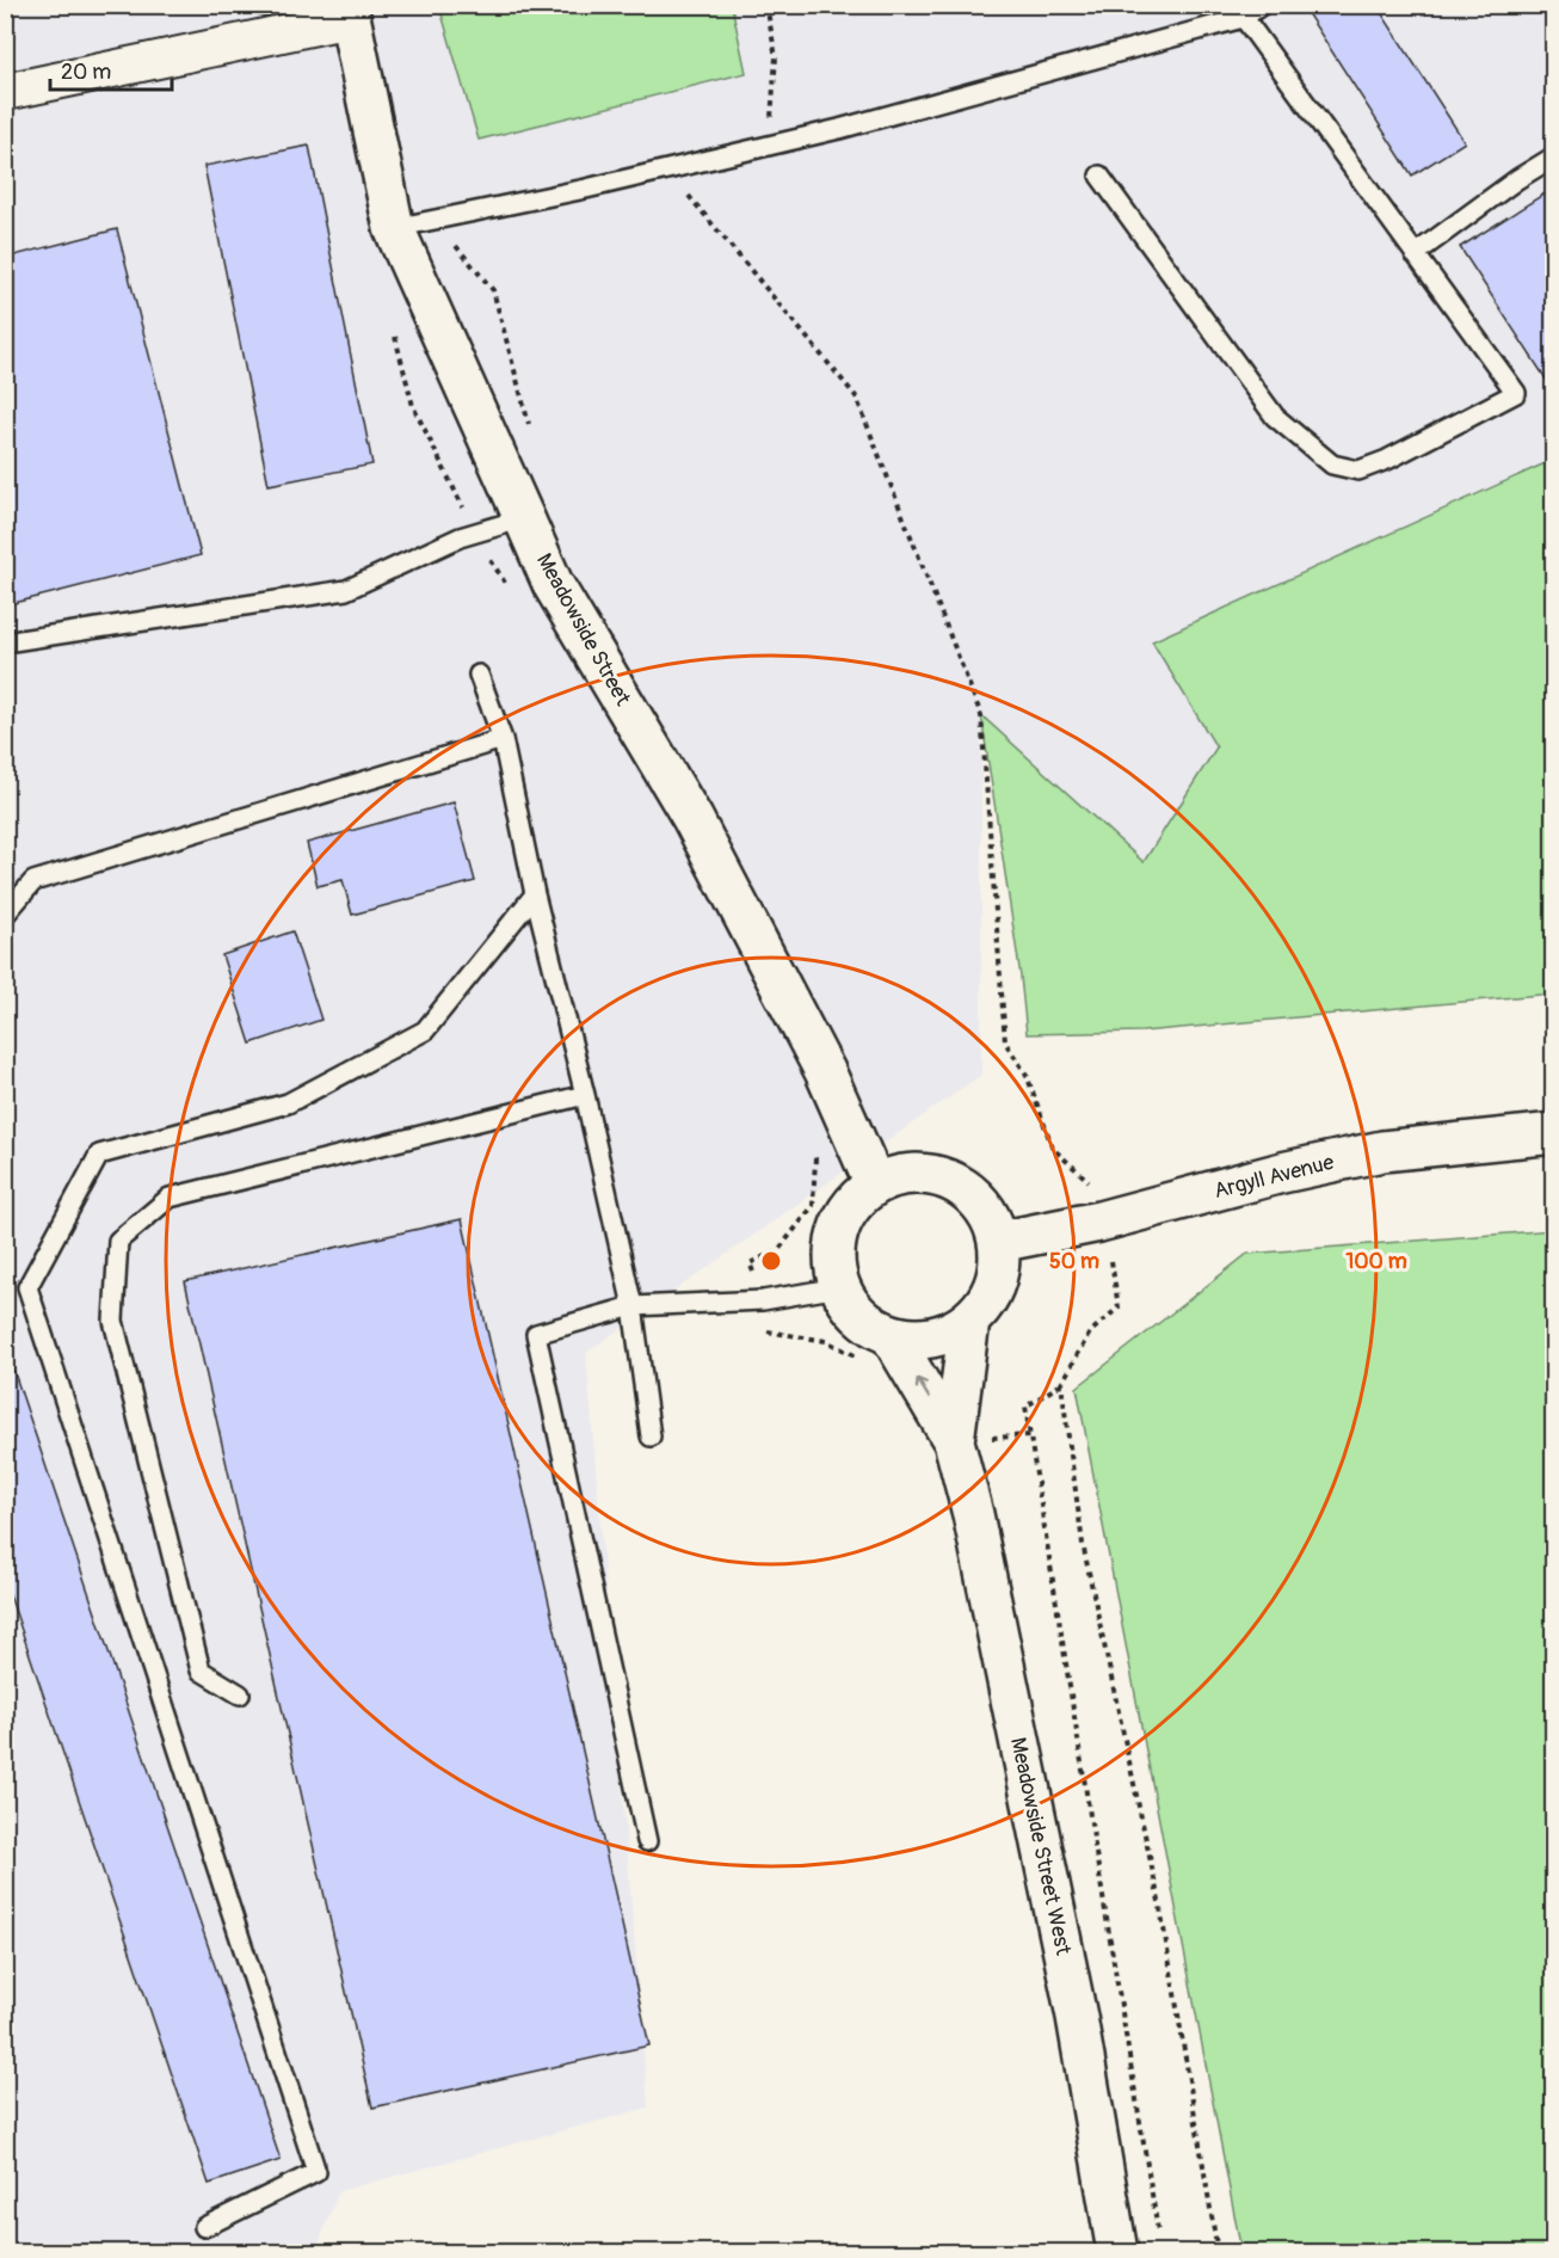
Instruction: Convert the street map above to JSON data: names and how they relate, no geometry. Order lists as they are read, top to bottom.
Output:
{
  "streets": {
    "street": ["Meadowside Street", "Argyll Avenue", "Meadowside Street West"]
  },
  "crossings": [
    ["Meadowside Street", "Argyll Avenue"],
    ["Meadowside Street", "Meadowside Street West"],
    ["Argyll Avenue", "Meadowside Street West"]
  ],
  "scale_bar": "20 m",
  "rings": ["50 m", "100 m"]
}
